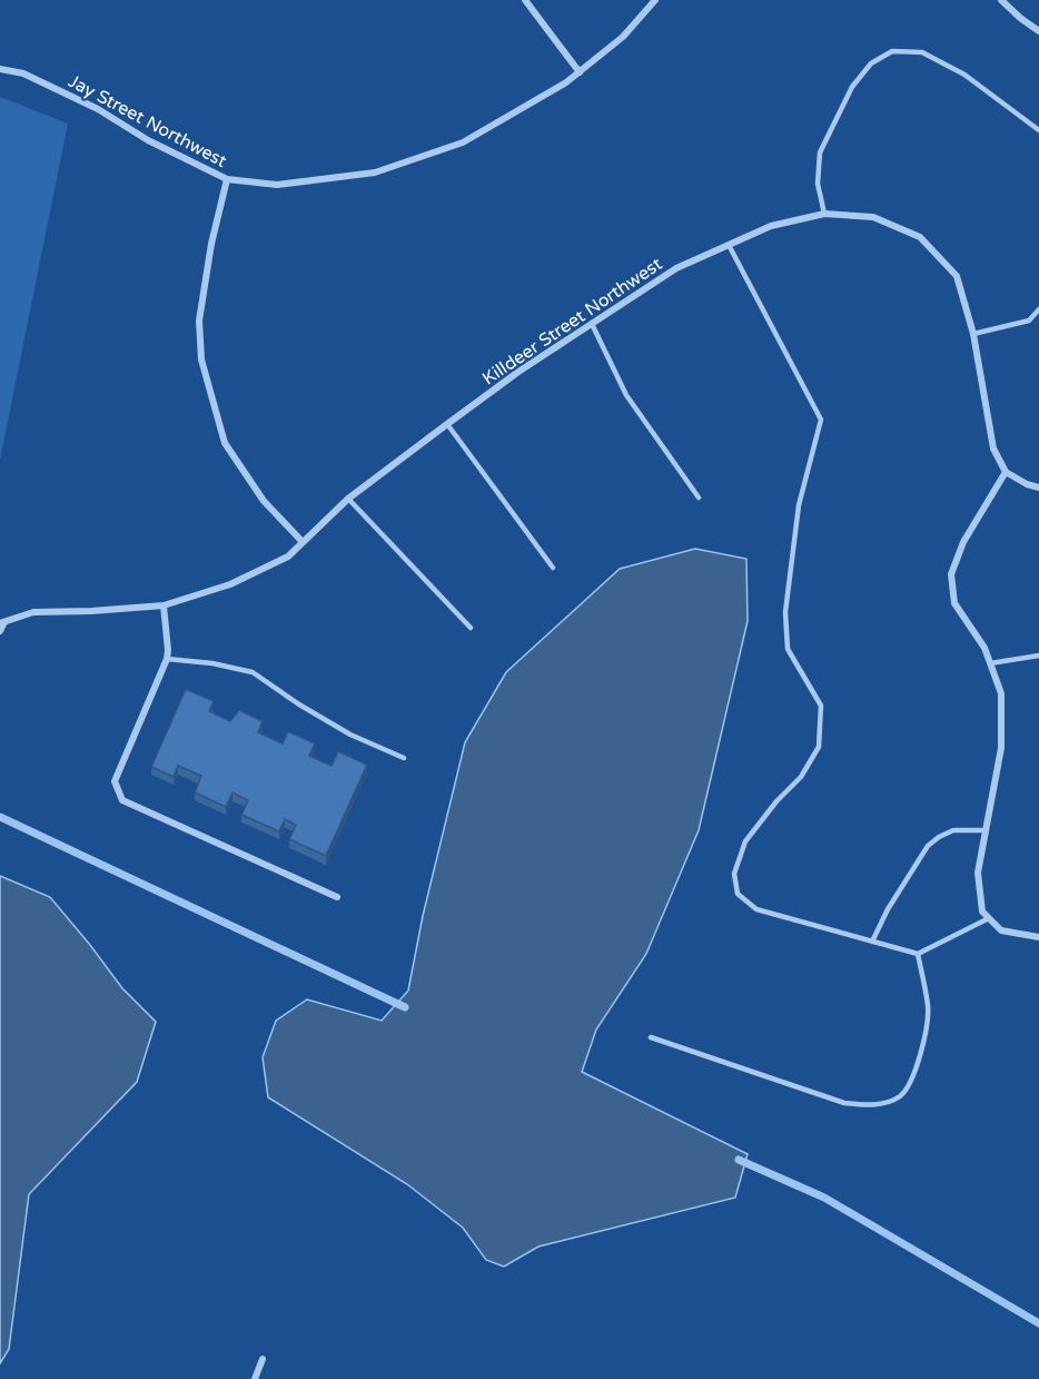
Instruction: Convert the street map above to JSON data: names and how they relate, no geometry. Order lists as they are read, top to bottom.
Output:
{
  "streets": {
    "street": ["Jay Street Northwest", "Killdeer Street Northwest"]
  }
}
